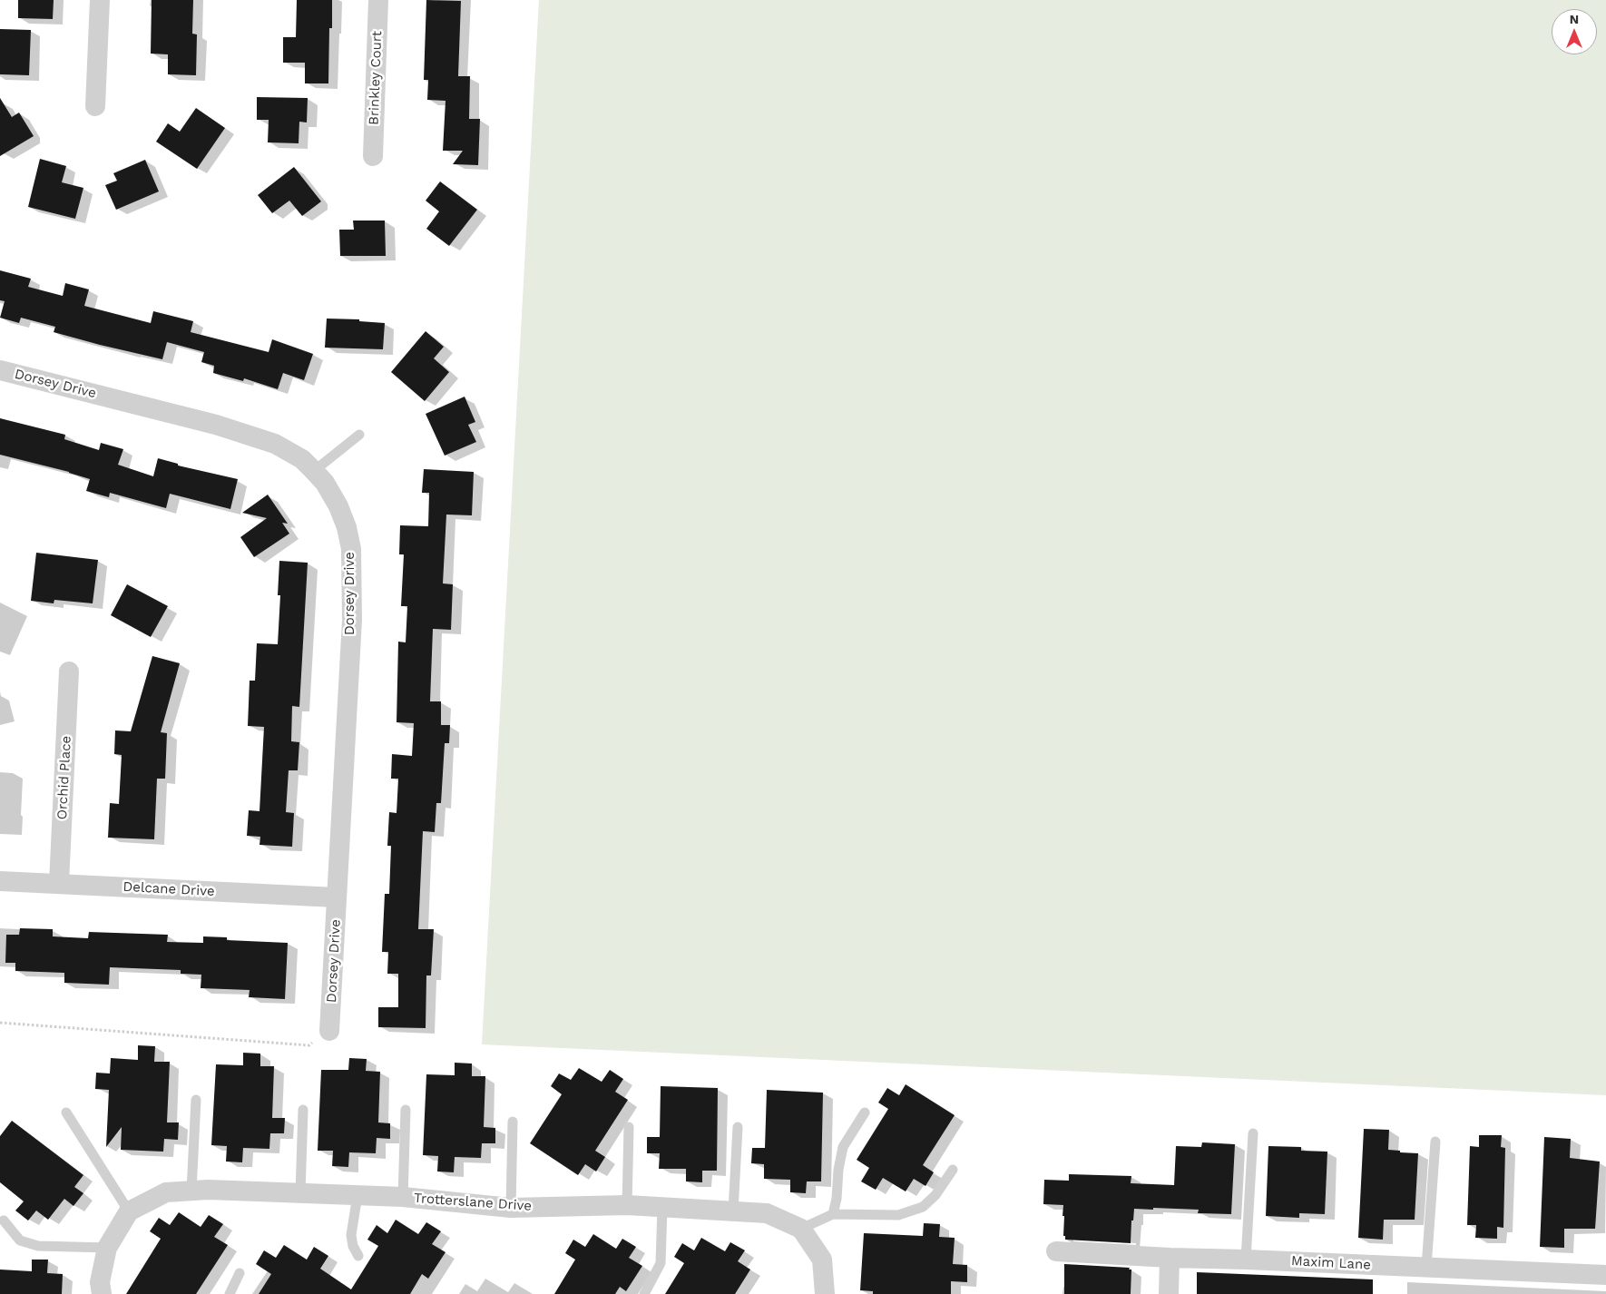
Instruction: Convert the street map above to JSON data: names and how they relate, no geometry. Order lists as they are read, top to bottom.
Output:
{
  "streets": {
    "street": [
      "Brinkley Court",
      "Dorsey Drive",
      "Orchid Place",
      "Delcane Drive",
      "Trotterslane Drive",
      "Maxim Lane"
    ]
  },
  "crossings": [
    ["Dorsey Drive", "Delcane Drive"],
    ["Orchid Place", "Delcane Drive"]
  ],
  "north": "top"
}
